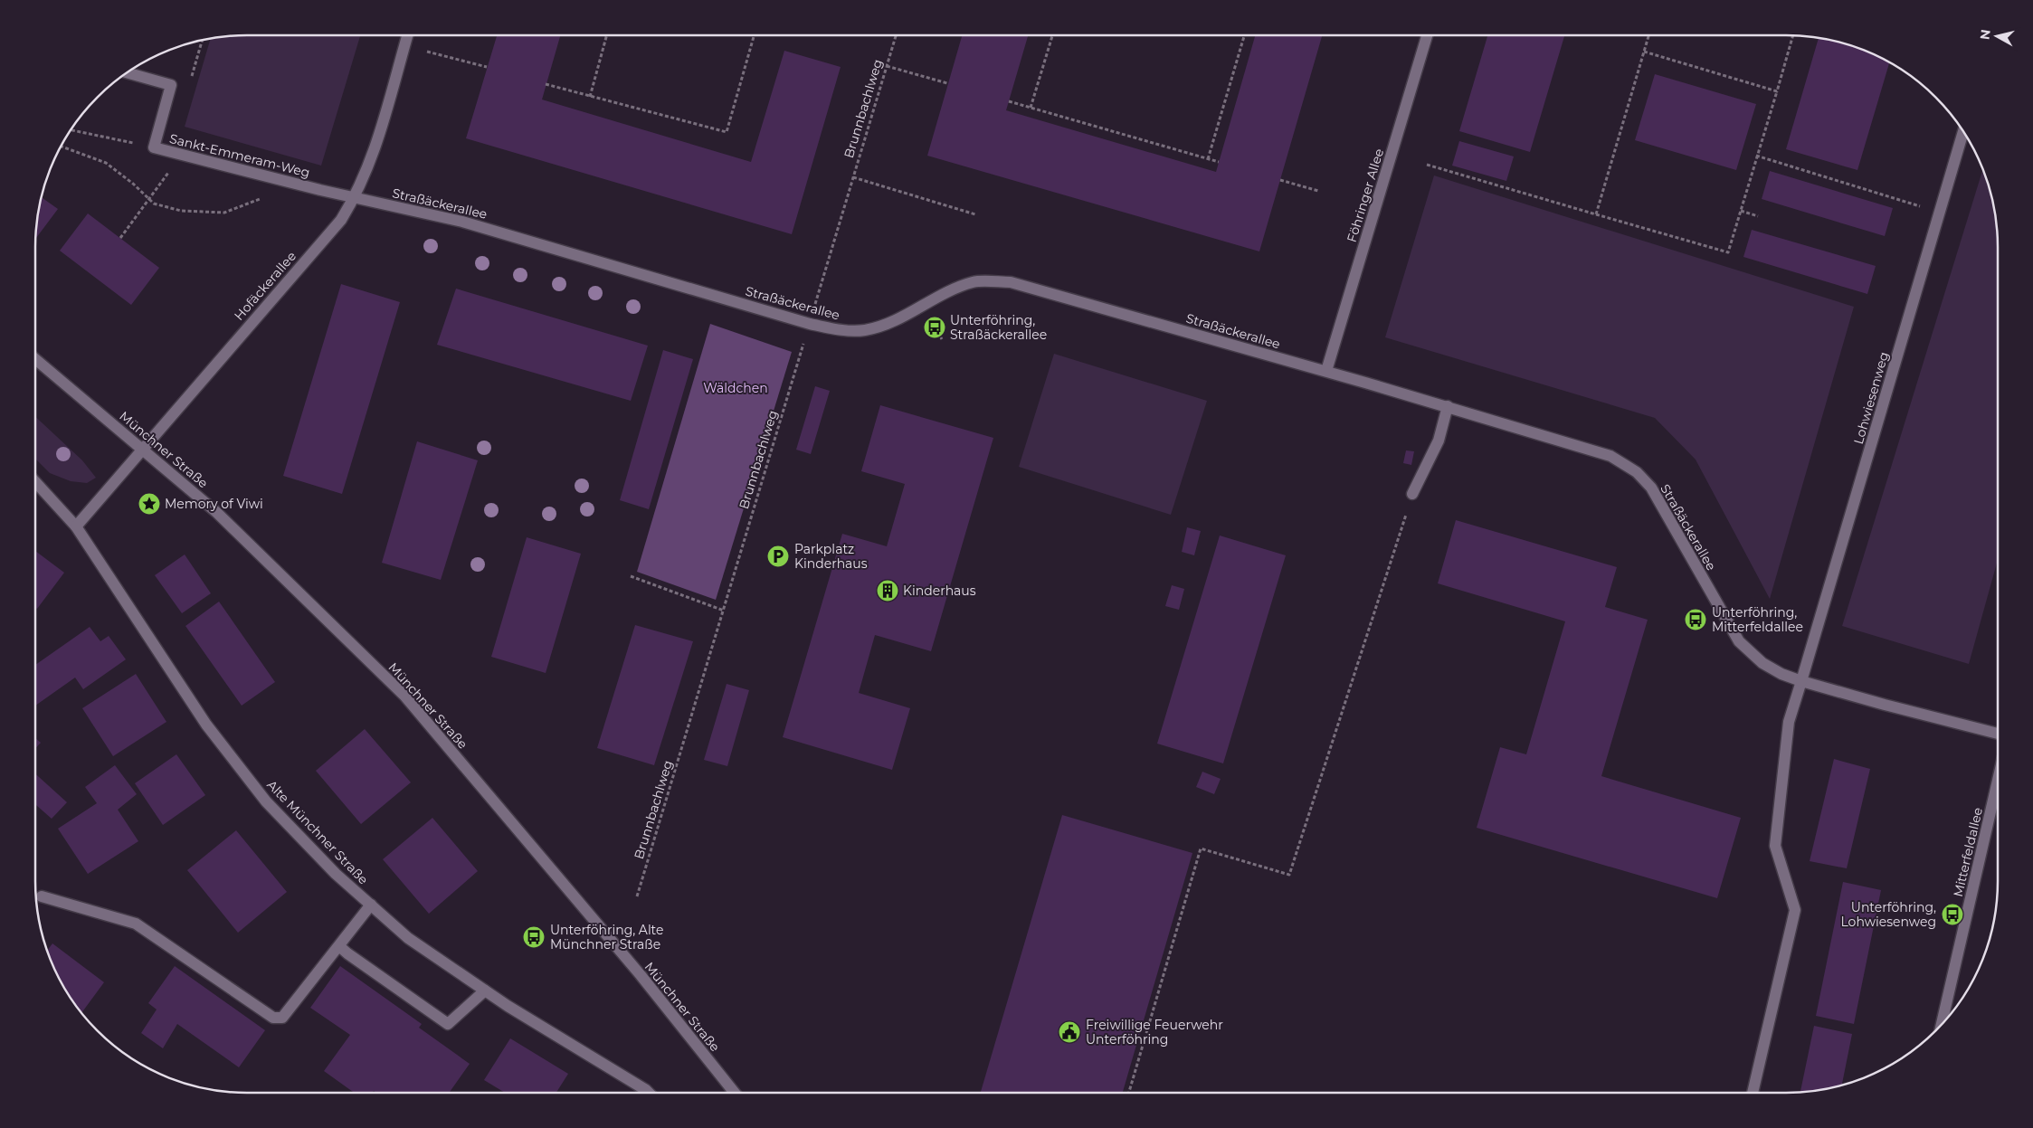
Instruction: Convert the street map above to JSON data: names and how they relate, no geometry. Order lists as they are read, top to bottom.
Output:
{
  "streets": {
    "street": [
      "Sankt-Emmeram-Weg",
      "Föhringer Allee",
      "Straßäckerallee",
      "Hofäckerallee",
      "Lohwiesenweg",
      "Münchner Straße",
      "Alte Münchner Straße",
      "Mitterfeldallee"
    ],
    "path": ["Brunnbachlweg"]
  },
  "crossings": [
    ["Brunnbachlweg", "Straßäckerallee"],
    ["Sankt-Emmeram-Weg", "Straßäckerallee"],
    ["Sankt-Emmeram-Weg", "Hofäckerallee"],
    ["Föhringer Allee", "Straßäckerallee"],
    ["Straßäckerallee", "Hofäckerallee"],
    ["Straßäckerallee", "Lohwiesenweg"],
    ["Hofäckerallee", "Münchner Straße"],
    ["Hofäckerallee", "Alte Münchner Straße"]
  ],
  "parks": ["Wäldchen"],
  "places": {
    "bus stop": [
      "Unterföhring, Straßäckerallee",
      "Unterföhring, Mitterfeldallee",
      "Unterföhring, Lohwiesenweg",
      "Unterföhring, Alte Münchner Straße"
    ],
    "place": ["Memory of Viwi"],
    "parking": ["Parkplatz Kinderhaus"],
    "building": ["Kinderhaus"],
    "public building": ["Freiwillige Feuerwehr Unterföhring"]
  },
  "north": "left"
}
